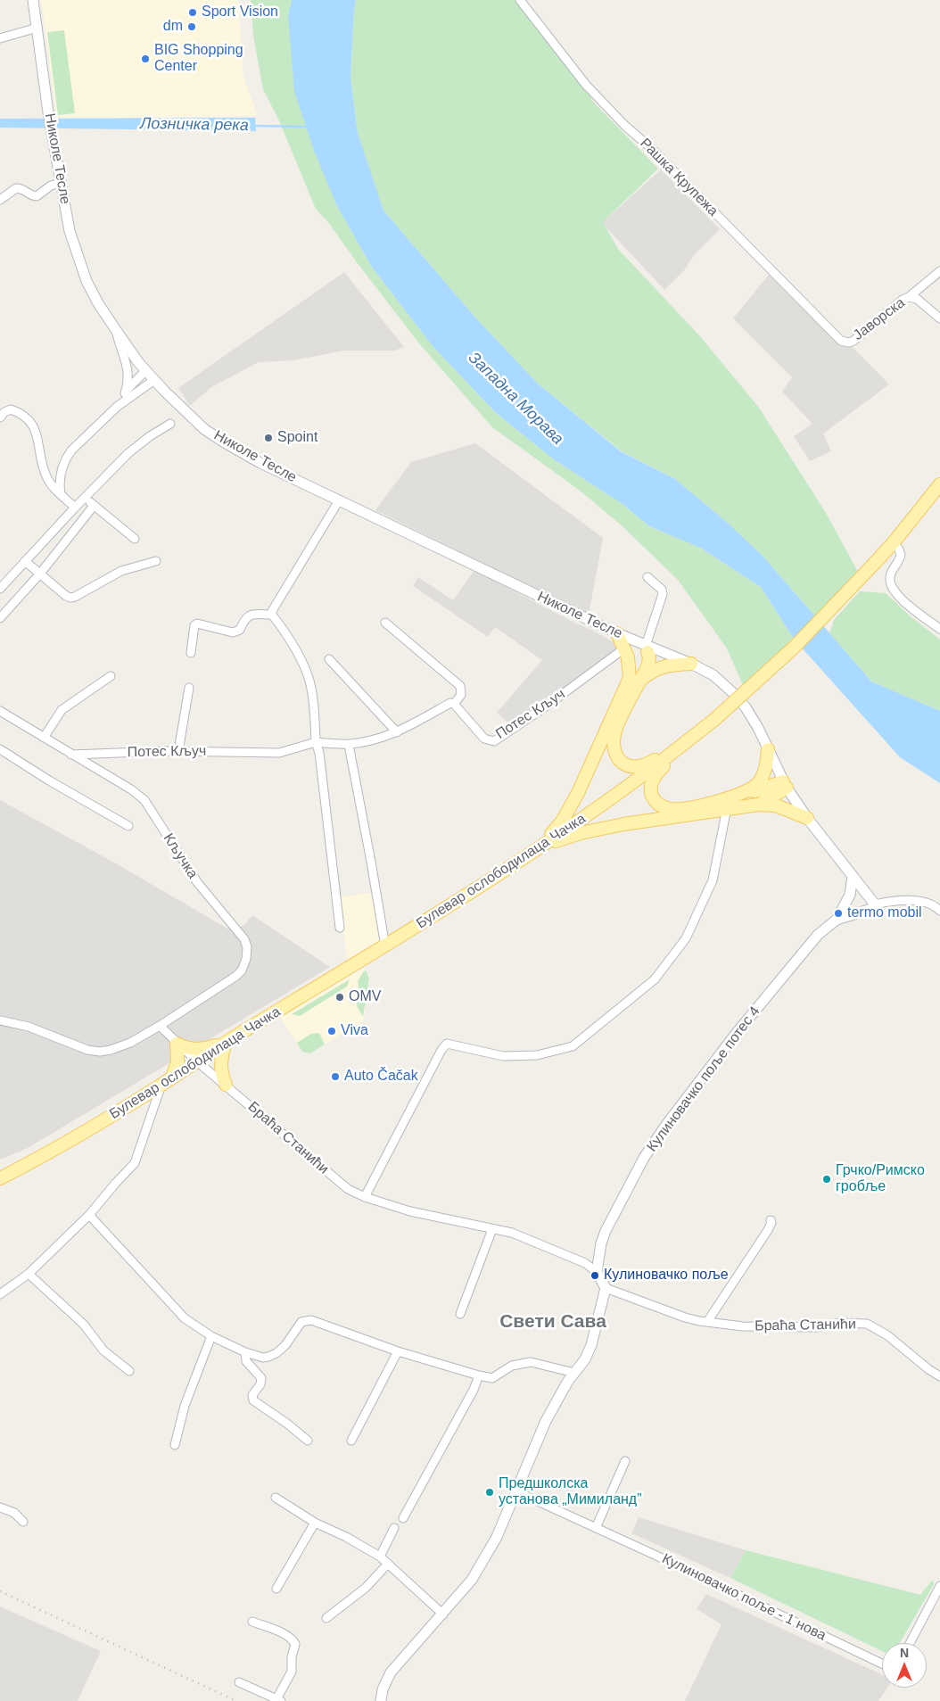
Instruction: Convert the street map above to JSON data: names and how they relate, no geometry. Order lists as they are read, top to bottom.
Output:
{
  "streets": {
    "main road": ["Булевар ослободилаца Чачка"],
    "street": [
      "Николе Тесле",
      "Рашка Крупежа",
      "Јаворска",
      "Потес Кључ",
      "Кључка",
      "Кулиновачко поље потес 4",
      "Браћа Станићи",
      "Кулиновачко поље - 1 нова"
    ]
  },
  "crossings": [
    ["Рашка Крупежа", "Јаворска"],
    ["Потес Кључ", "Кључка"],
    ["Кључка", "Браћа Станићи"],
    ["Булевар ослободилаца Чачка", "Браћа Станићи"],
    ["Кулиновачко поље потес 4", "Браћа Станићи"]
  ],
  "districts": ["Свети Сава"],
  "water": ["Лозничка река", "Западна Морава"],
  "places": [
    "Sport Vision",
    "dm",
    "BIG Shopping Center",
    "Spoint",
    "termo mobil",
    "OMV",
    "Viva",
    "Auto Čačak",
    "Грчко/Римско гробље",
    "Кулиновачко поље",
    "Предшколска установа „Мимиланд”"
  ],
  "north": "top"
}
